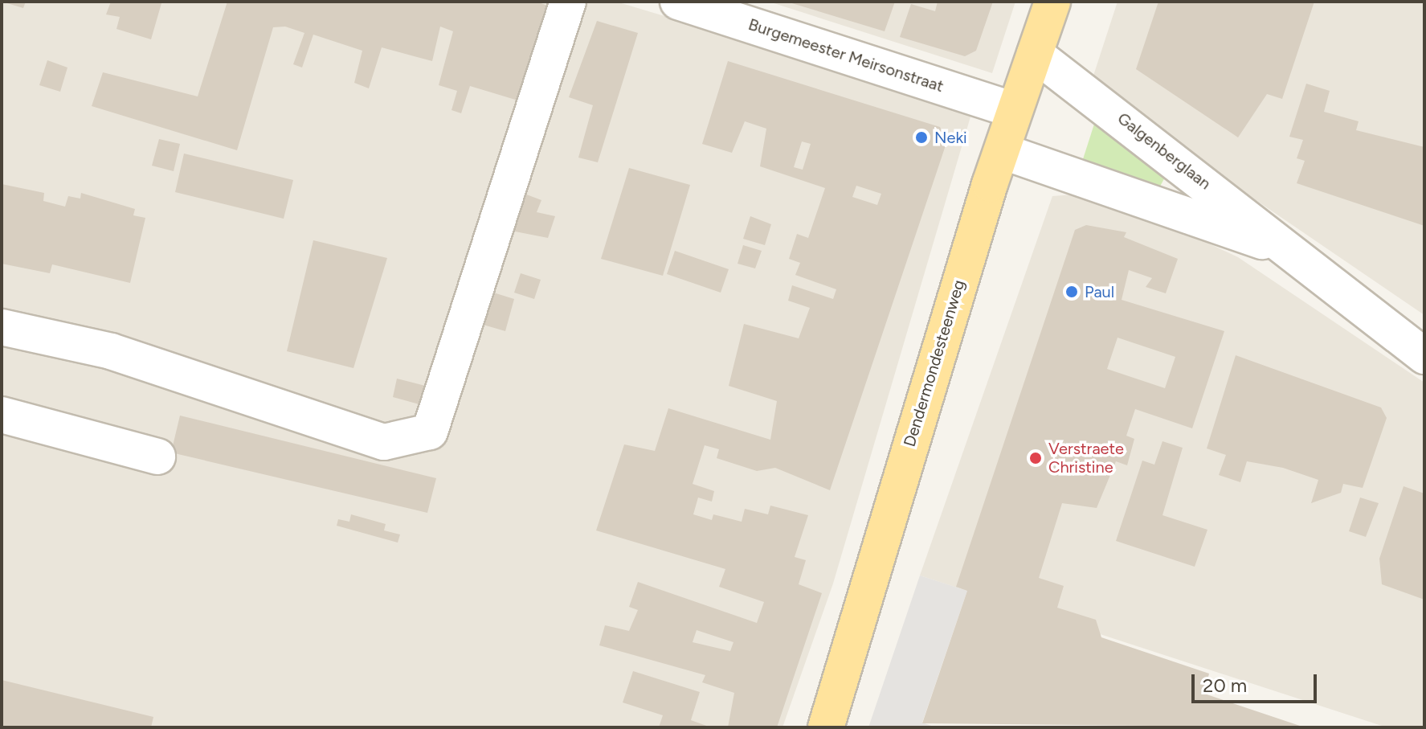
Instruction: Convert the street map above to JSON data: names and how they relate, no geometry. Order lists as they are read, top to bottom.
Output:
{
  "streets": {
    "main road": ["Dendermondesteenweg"],
    "street": ["Burgemeester Meirsonstraat", "Galgenberglaan"]
  },
  "crossings": [
    ["Burgemeester Meirsonstraat", "Dendermondesteenweg"],
    ["Galgenberglaan", "Dendermondesteenweg"]
  ],
  "places": ["Neki", "Paul", "Verstraete Christine"],
  "scale_bar": "20 m"
}
